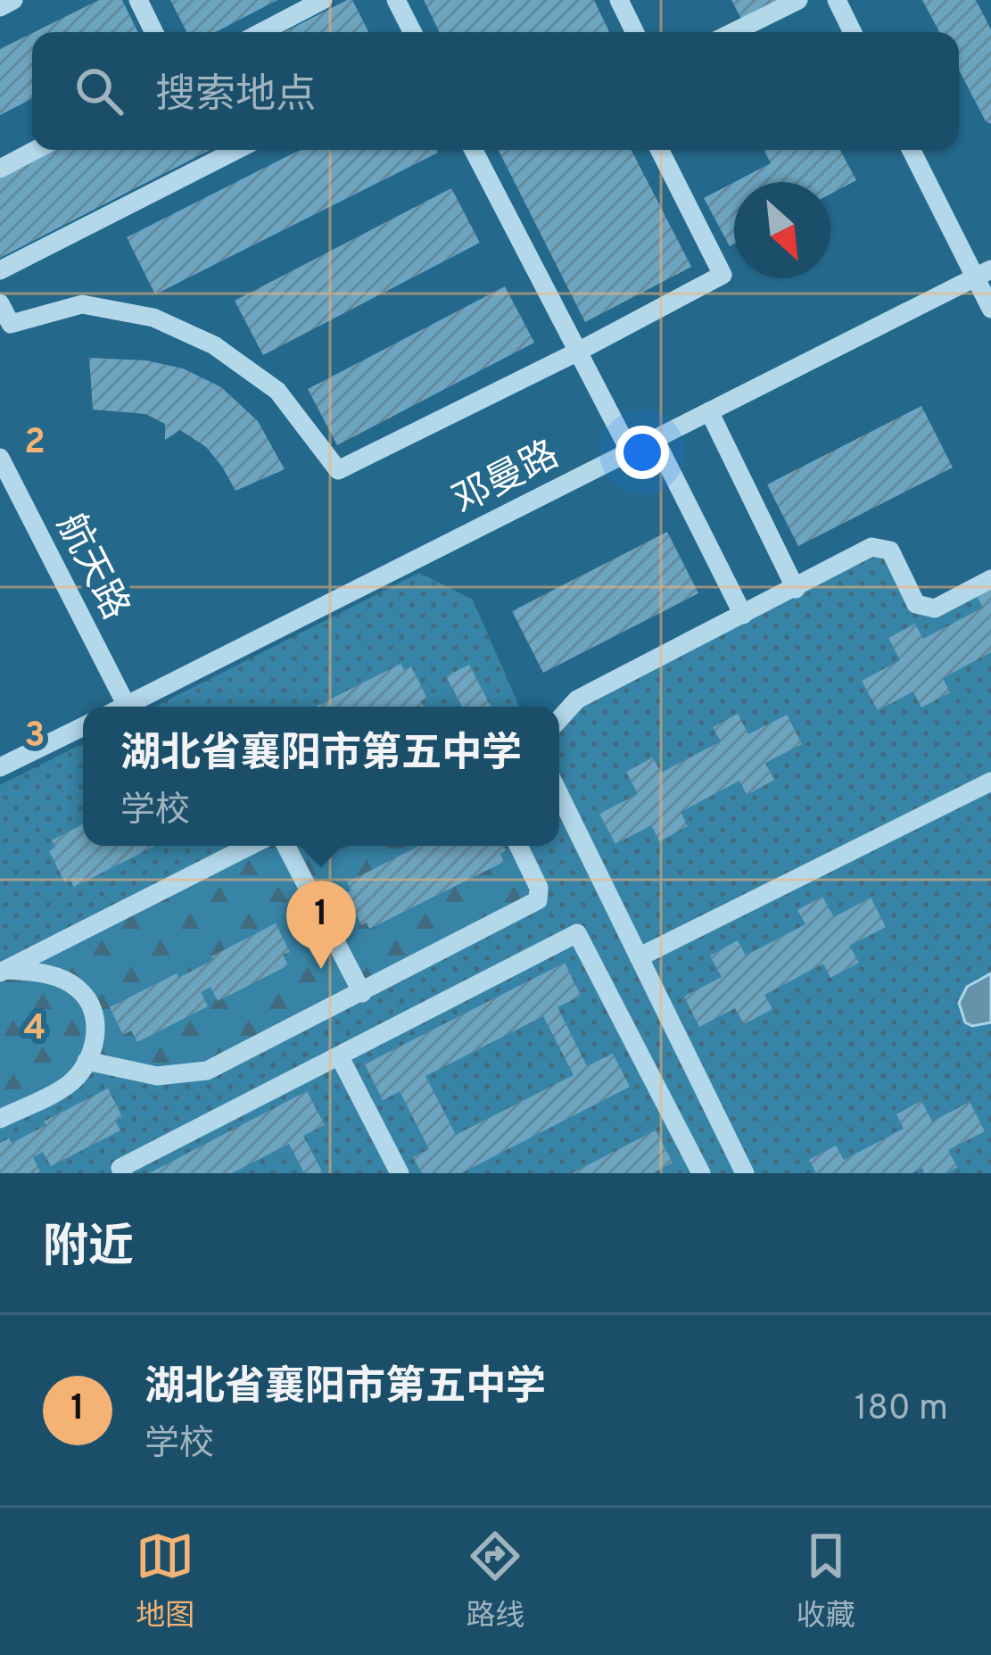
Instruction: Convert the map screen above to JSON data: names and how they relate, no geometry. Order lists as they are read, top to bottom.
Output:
{
  "streets": {
    "street": ["邓曼路", "航天路"]
  },
  "north": "bottom right",
  "page": {
    "search": "搜索地点",
    "popup": ["湖北省襄阳市第五中学", "学校"],
    "pins": "1",
    "heading": "附近",
    "list": [
      {
        "mark": "1",
        "name": "湖北省襄阳市第五中学",
        "note": "学校",
        "value": "180 m"
      }
    ],
    "nav": ["地图", "路线", "收藏"]
  },
  "grid": {
    "rows": ["2", "3", "4"]
  }
}
